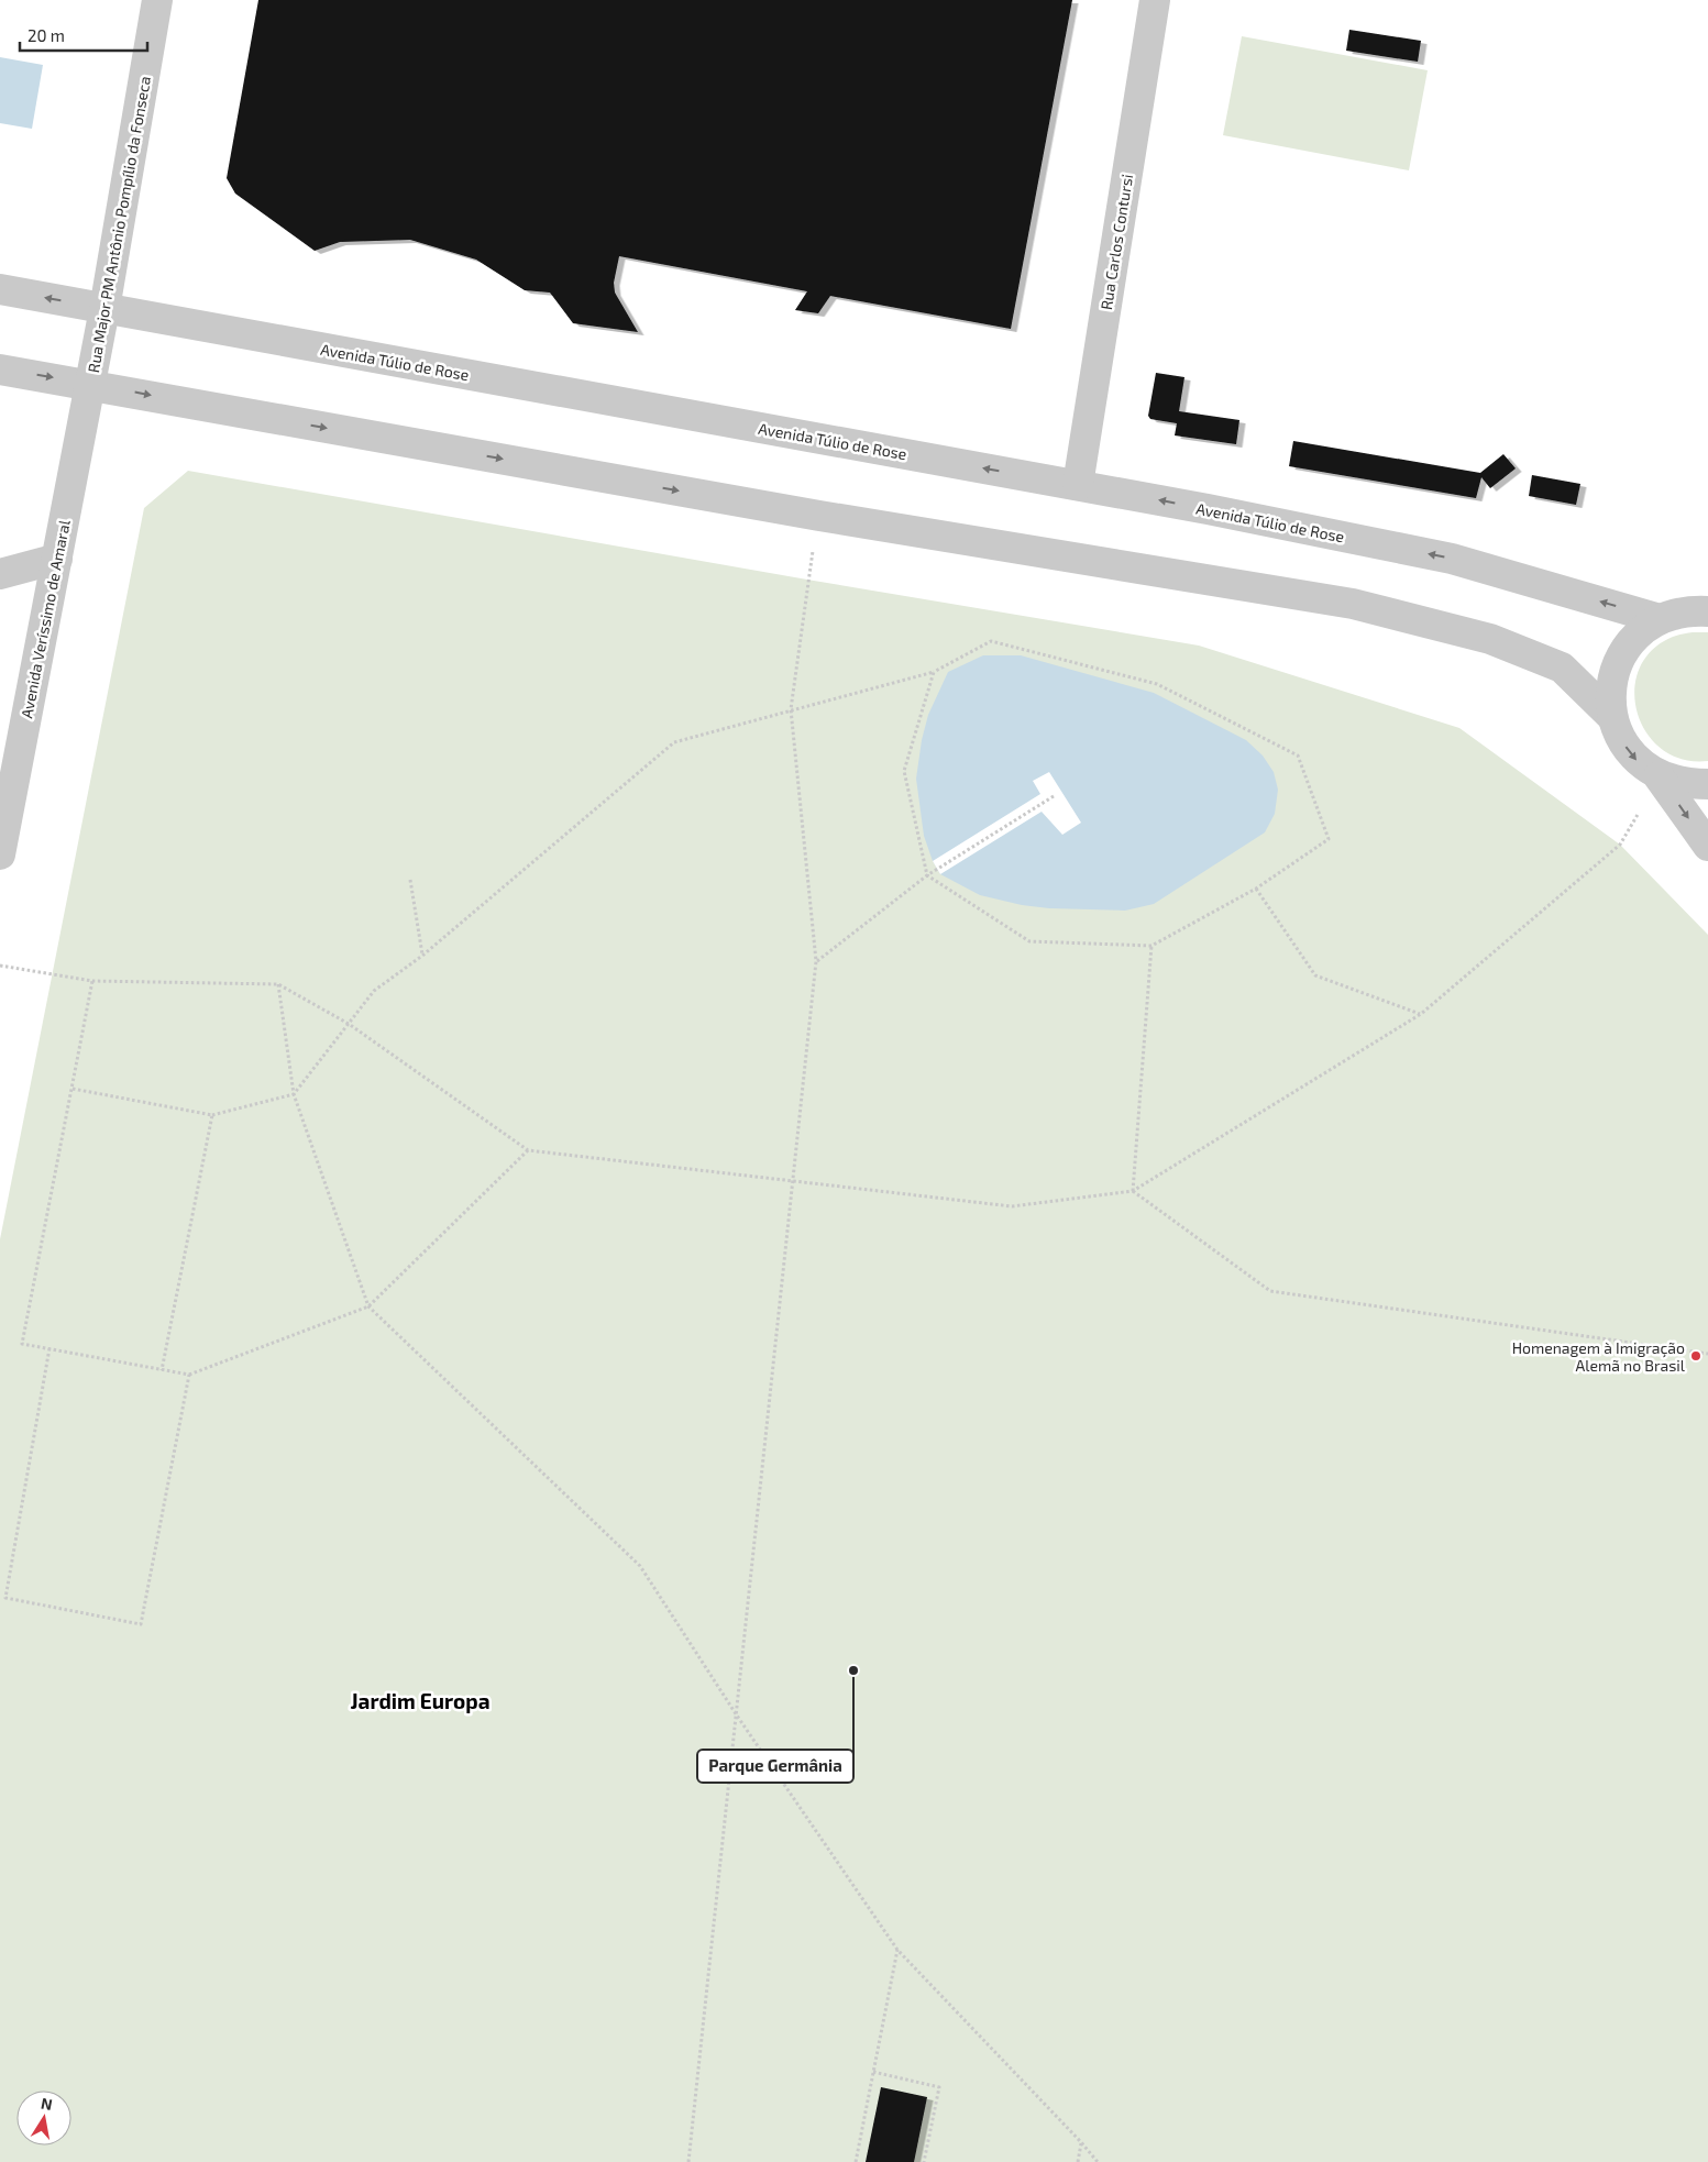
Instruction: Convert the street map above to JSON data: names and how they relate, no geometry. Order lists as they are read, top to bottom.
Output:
{
  "streets": {
    "street": [
      "Rua Major PM Antônio Pompílio da Fonseca",
      "Rua Carlos Contursi",
      "Avenida Túlio de Rose",
      "Avenida Veríssimo de Amaral"
    ]
  },
  "crossings": [
    ["Rua Major PM Antônio Pompílio da Fonseca", "Avenida Túlio de Rose"],
    ["Rua Major PM Antônio Pompílio da Fonseca", "Avenida Veríssimo de Amaral"],
    ["Rua Carlos Contursi", "Avenida Túlio de Rose"]
  ],
  "districts": ["Jardim Europa"],
  "places": ["Homenagem à Imigração Alemã no Brasil", "Parque Germânia"],
  "scale_bar": "20 m",
  "north": "top"
}
